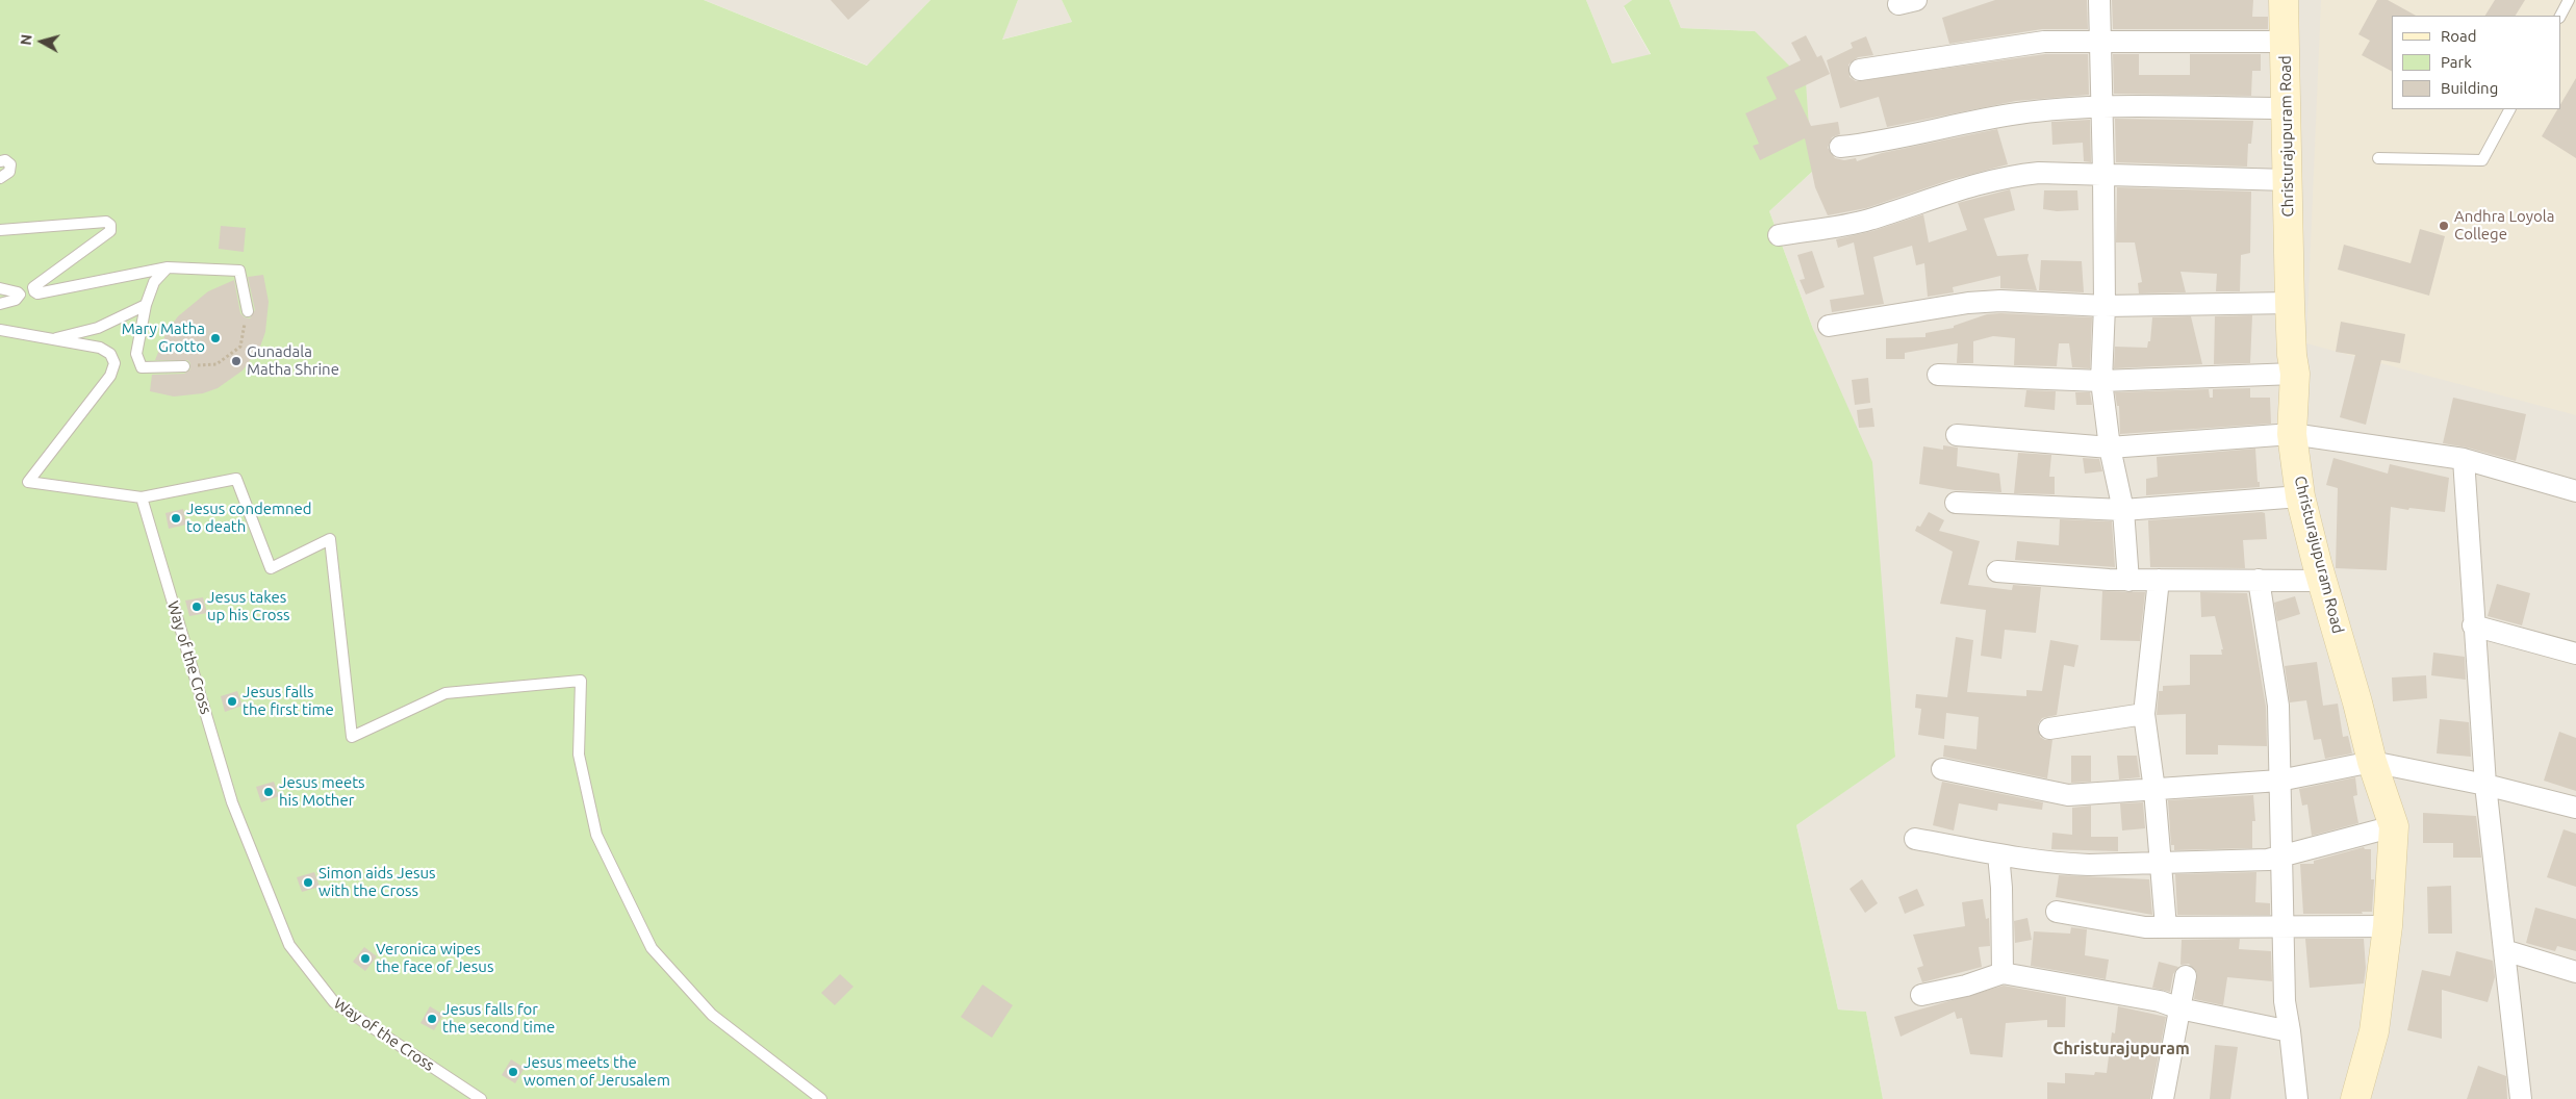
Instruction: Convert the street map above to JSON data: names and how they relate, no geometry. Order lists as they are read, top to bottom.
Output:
{
  "streets": {
    "street": ["Christurajupuram Road"],
    "lane": ["Way of the Cross"]
  },
  "districts": ["Christurajupuram"],
  "places": [
    "Andhra Loyola College",
    "Mary Matha Grotto",
    "Gunadala Matha Shrine",
    "Jesus condemned to death",
    "Jesus takes up his Cross",
    "Jesus falls the first time",
    "Jesus meets his Mother",
    "Simon aids Jesus with the Cross",
    "Veronica wipes the face of Jesus",
    "Jesus falls for the second time",
    "Jesus meets the women of Jerusalem"
  ],
  "legend": ["Road", "Park", "Building"],
  "north": "left"
}
